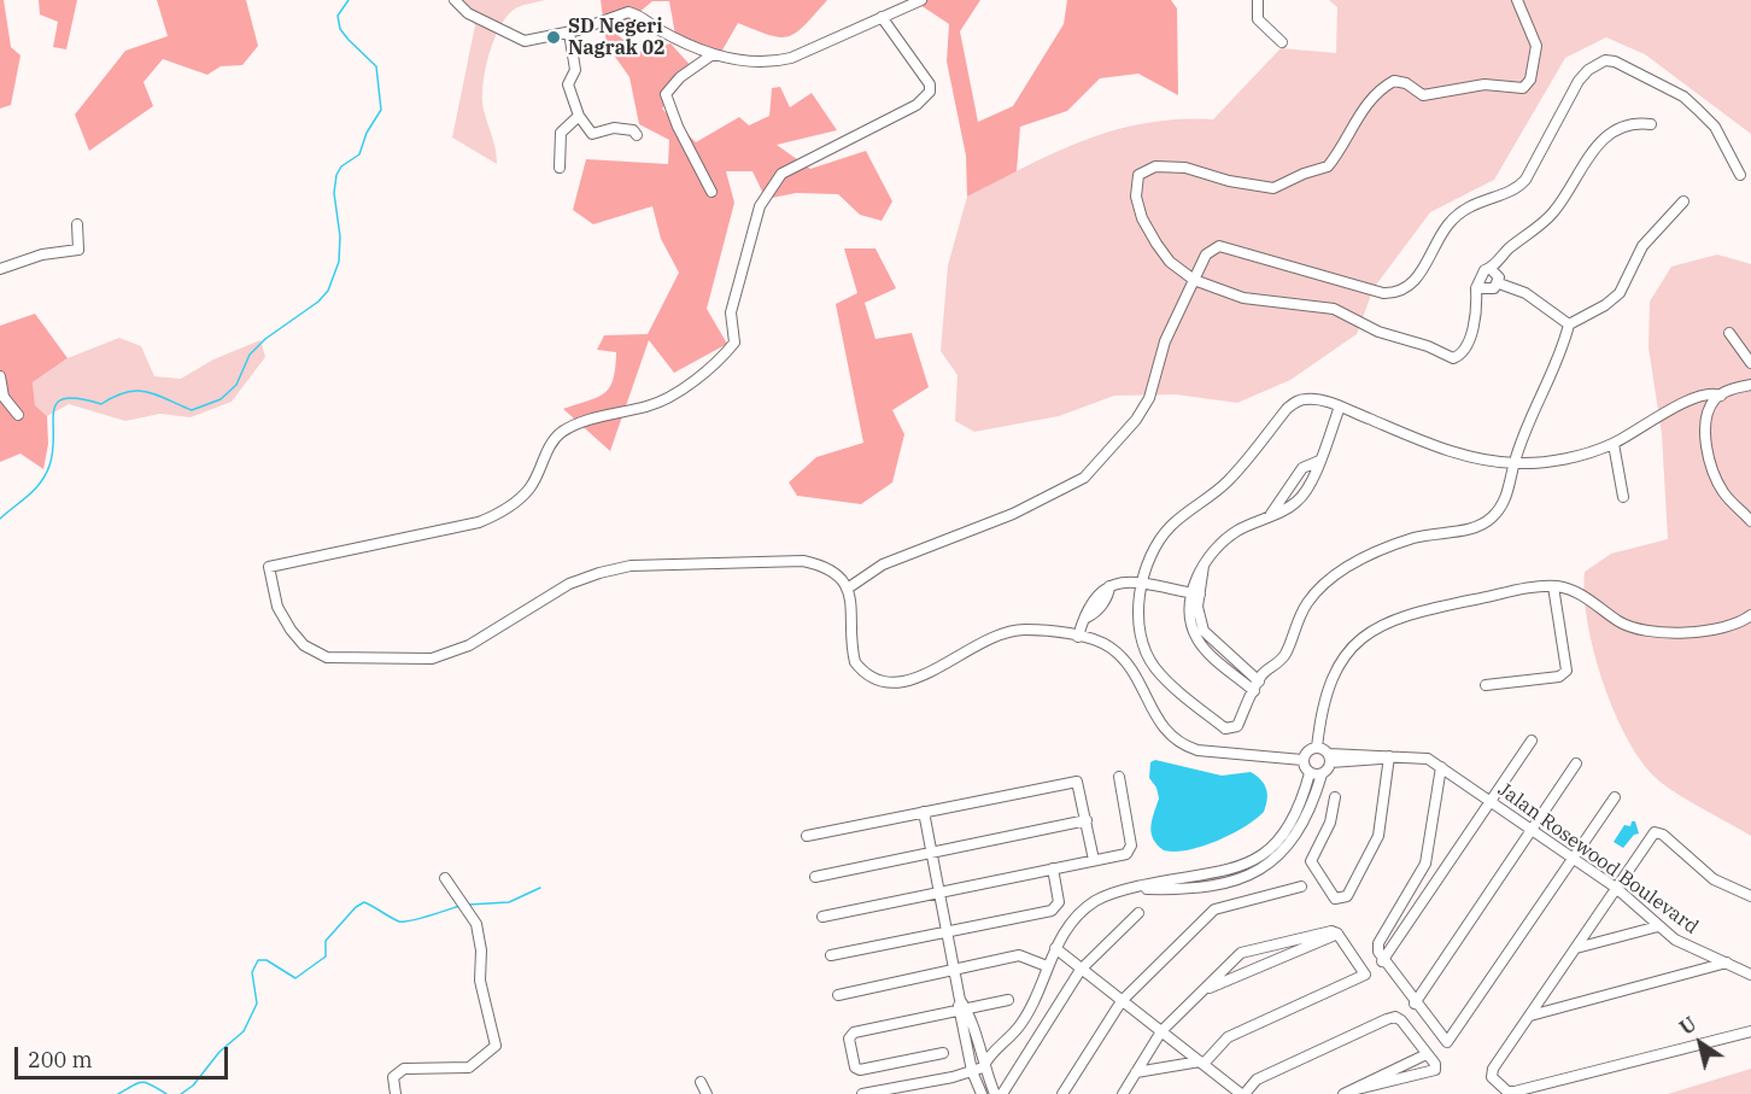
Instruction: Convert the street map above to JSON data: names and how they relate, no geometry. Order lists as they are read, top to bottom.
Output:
{
  "streets": {
    "street": ["Jalan Rosewood Boulevard"]
  },
  "places": ["SD Negeri Nagrak 02"],
  "scale_bar": "200 m",
  "north": "top left"
}
